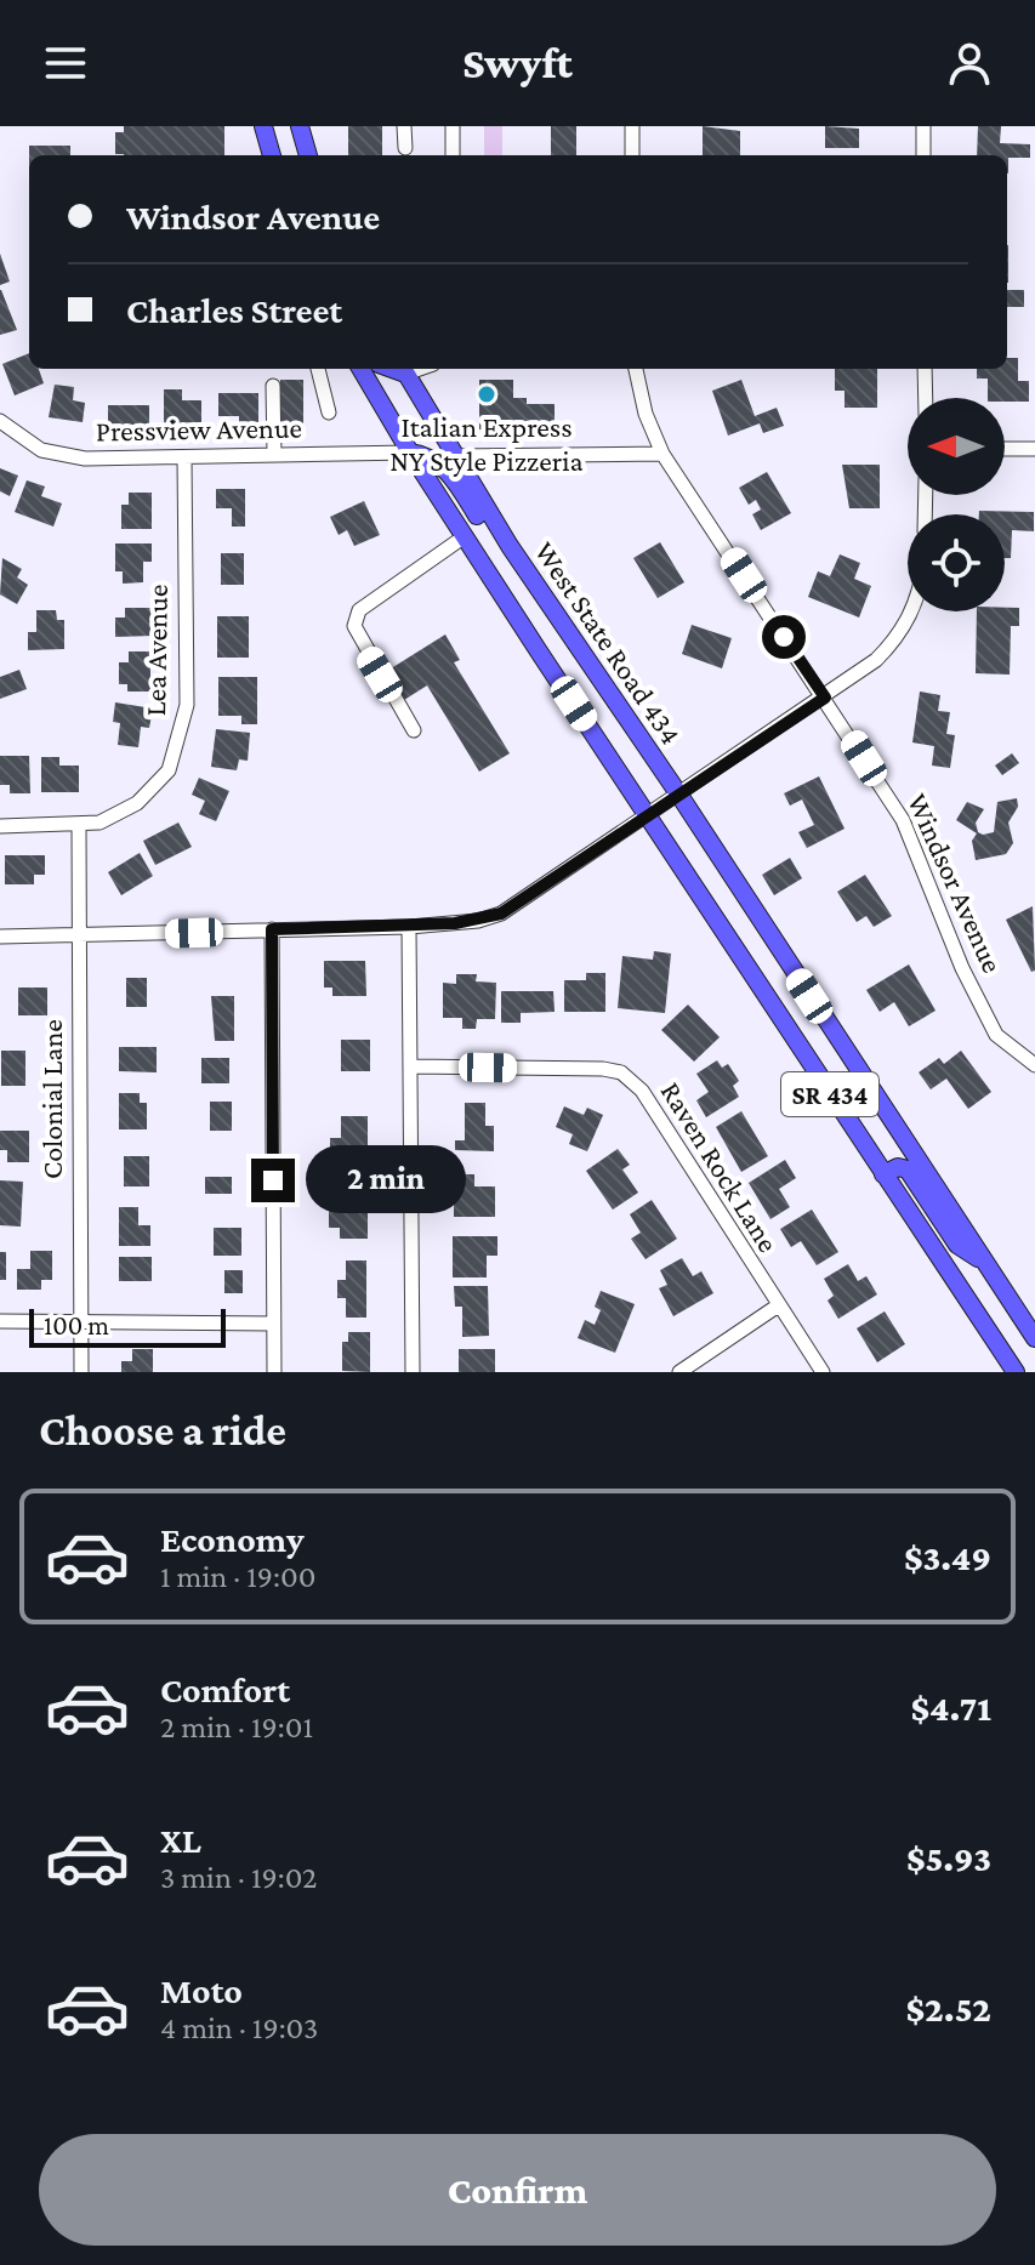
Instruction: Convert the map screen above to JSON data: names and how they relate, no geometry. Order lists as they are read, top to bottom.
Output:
{
  "streets": {
    "main road": ["West State Road 434", "SR 434"],
    "street": [
      "Pressview Avenue",
      "Lea Avenue",
      "Windsor Avenue",
      "Colonial Lane",
      "Raven Rock Lane"
    ]
  },
  "crossings": [
    ["Pressview Avenue", "Lea Avenue"],
    ["Pressview Avenue", "SR 434"],
    ["West State Road 434", "SR 434"],
    ["Lea Avenue", "Colonial Lane"]
  ],
  "places": ["Italian Express NY Style Pizzeria"],
  "scale_bar": "100 m",
  "north": "left",
  "page": {
    "header": "Swyft",
    "banner": ["Windsor Avenue", "Charles Street"],
    "bubble": "2 min",
    "scale": "100 m",
    "heading": "Choose a ride",
    "list": [
      {
        "name": "Economy",
        "note": "1 min · 19:00",
        "value": "$3.49"
      },
      {
        "name": "Comfort",
        "note": "2 min · 19:01",
        "value": "$4.71"
      },
      {
        "name": "XL",
        "note": "3 min · 19:02",
        "value": "$5.93"
      },
      {
        "name": "Moto",
        "note": "4 min · 19:03",
        "value": "$2.52"
      }
    ],
    "buttons": "Confirm"
  }
}
